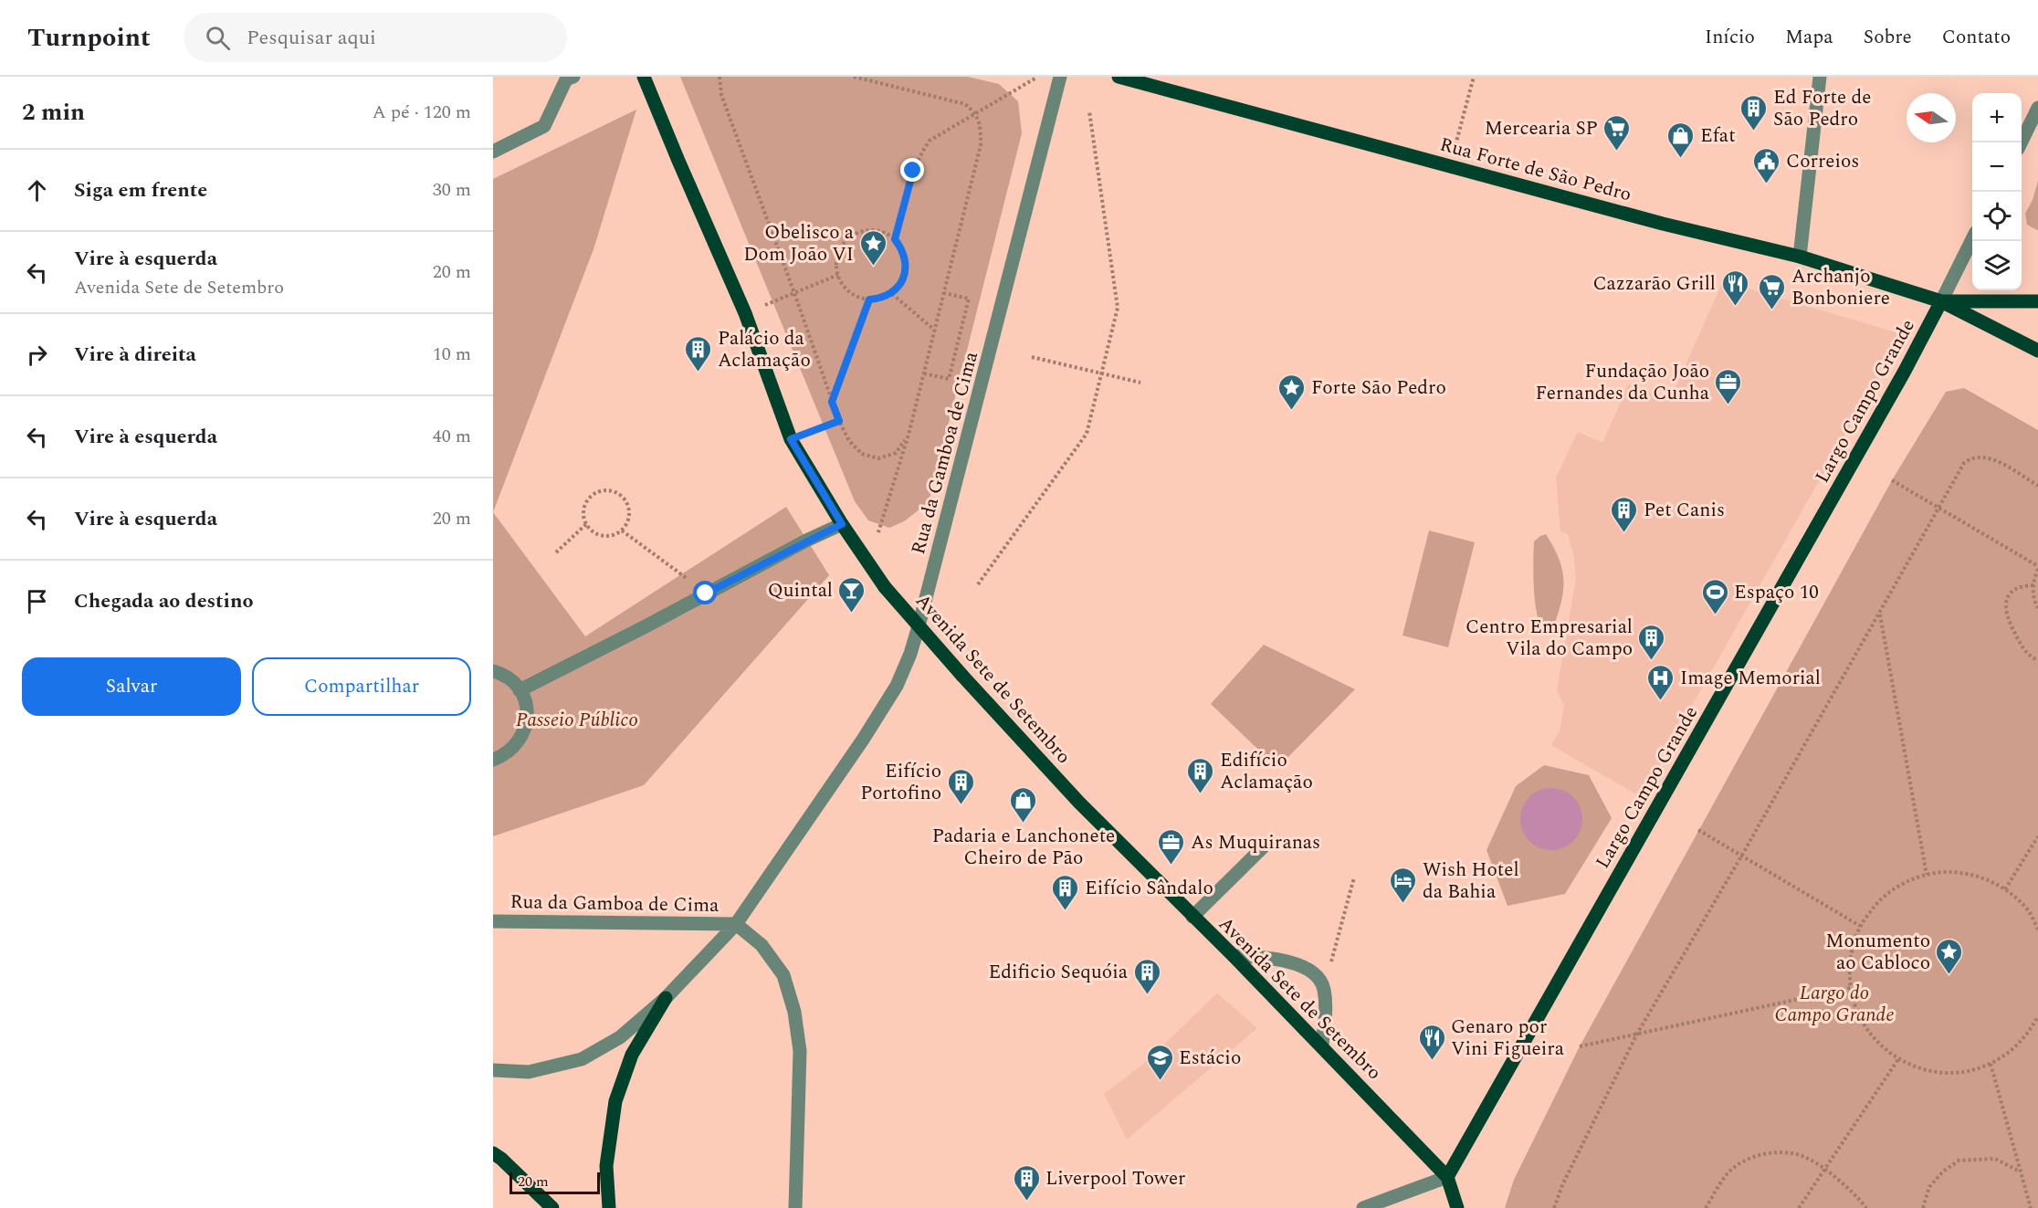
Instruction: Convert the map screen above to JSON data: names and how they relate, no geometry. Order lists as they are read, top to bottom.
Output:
{
  "streets": {
    "main road": ["Rua Forte de São Pedro", "Largo Campo Grande", "Avenida Sete de Setembro"],
    "street": ["Rua da Gamboa de Cima"]
  },
  "crossings": [
    ["Rua Forte de São Pedro", "Largo Campo Grande"],
    ["Largo Campo Grande", "Avenida Sete de Setembro"]
  ],
  "parks": ["Passeio Público", "Largo do Campo Grande"],
  "places": {
    "building": [
      "Ed Forte de São Pedro",
      "Palácio da Aclamação",
      "Pet Canis",
      "Centro Empresarial Vila do Campo",
      "Edifício Aclamação",
      "Eifício Portofino",
      "Eifício Sândalo",
      "Edificio Sequóia",
      "Liverpool Tower"
    ],
    "supermarket": ["Mercearia SP", "Archanjo Bonboniere"],
    "shop": ["Efat", "Padaria e Lanchonete Cheiro de Pão"],
    "public building": ["Correios"],
    "place": ["Obelisco a Dom João VI", "Forte São Pedro", "Monumento ao Cabloco"],
    "restaurant": ["Cazzarão Grill", "Genaro por Vini Figueira"],
    "office": ["Fundação João Fernandes da Cunha", "As Muquiranas"],
    "bar": ["Quintal"],
    "sports": ["Espaço 10"],
    "hospital": ["Image Memorial"],
    "hotel": ["Wish Hotel da Bahia"],
    "school or university": ["Estácio"]
  },
  "scale_bar": "20 m",
  "north": "left",
  "page": {
    "header": "Turnpoint",
    "search": "Pesquisar aqui",
    "nav": [
      "Início",
      "Mapa",
      "Sobre",
      "Contato"
    ],
    "heading": ["2 min", "A pé · 120 m"],
    "map_buttons": ["+", "−"],
    "list": [
      ["Siga em frente", "30 m"],
      ["Vire à esquerda", "Avenida Sete de Setembro", "20 m"],
      ["Vire à direita", "10 m"],
      ["Vire à esquerda", "40 m"],
      ["Vire à esquerda", "20 m"],
      "Chegada ao destino"
    ],
    "buttons": ["Salvar", "Compartilhar"],
    "scale": "20 m"
  }
}
